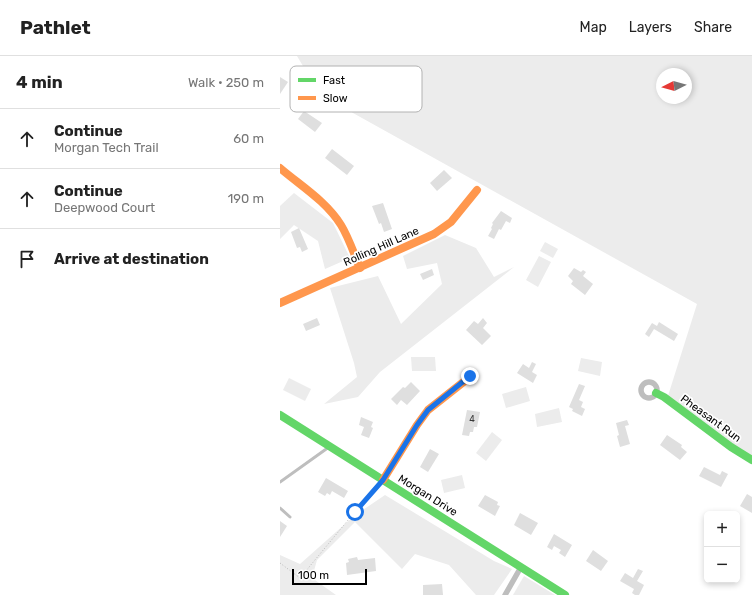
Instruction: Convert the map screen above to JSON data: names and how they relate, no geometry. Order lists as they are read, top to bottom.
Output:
{
  "streets": {
    "street": ["Rolling Hill Lane", "Pheasant Run", "Morgan Drive"]
  },
  "house_numbers": ["4"],
  "legend": ["Fast", "Slow"],
  "scale_bar": "100 m",
  "north": "left",
  "page": {
    "header": "Pathlet",
    "nav": ["Map", "Layers", "Share"],
    "heading": ["4 min", "Walk · 250 m"],
    "list": [
      ["Continue", "Morgan Tech Trail", "60 m"],
      ["Continue", "Deepwood Court", "190 m"],
      "Arrive at destination"
    ],
    "map_buttons": ["+", "−"],
    "scale": "100 m"
  }
}
